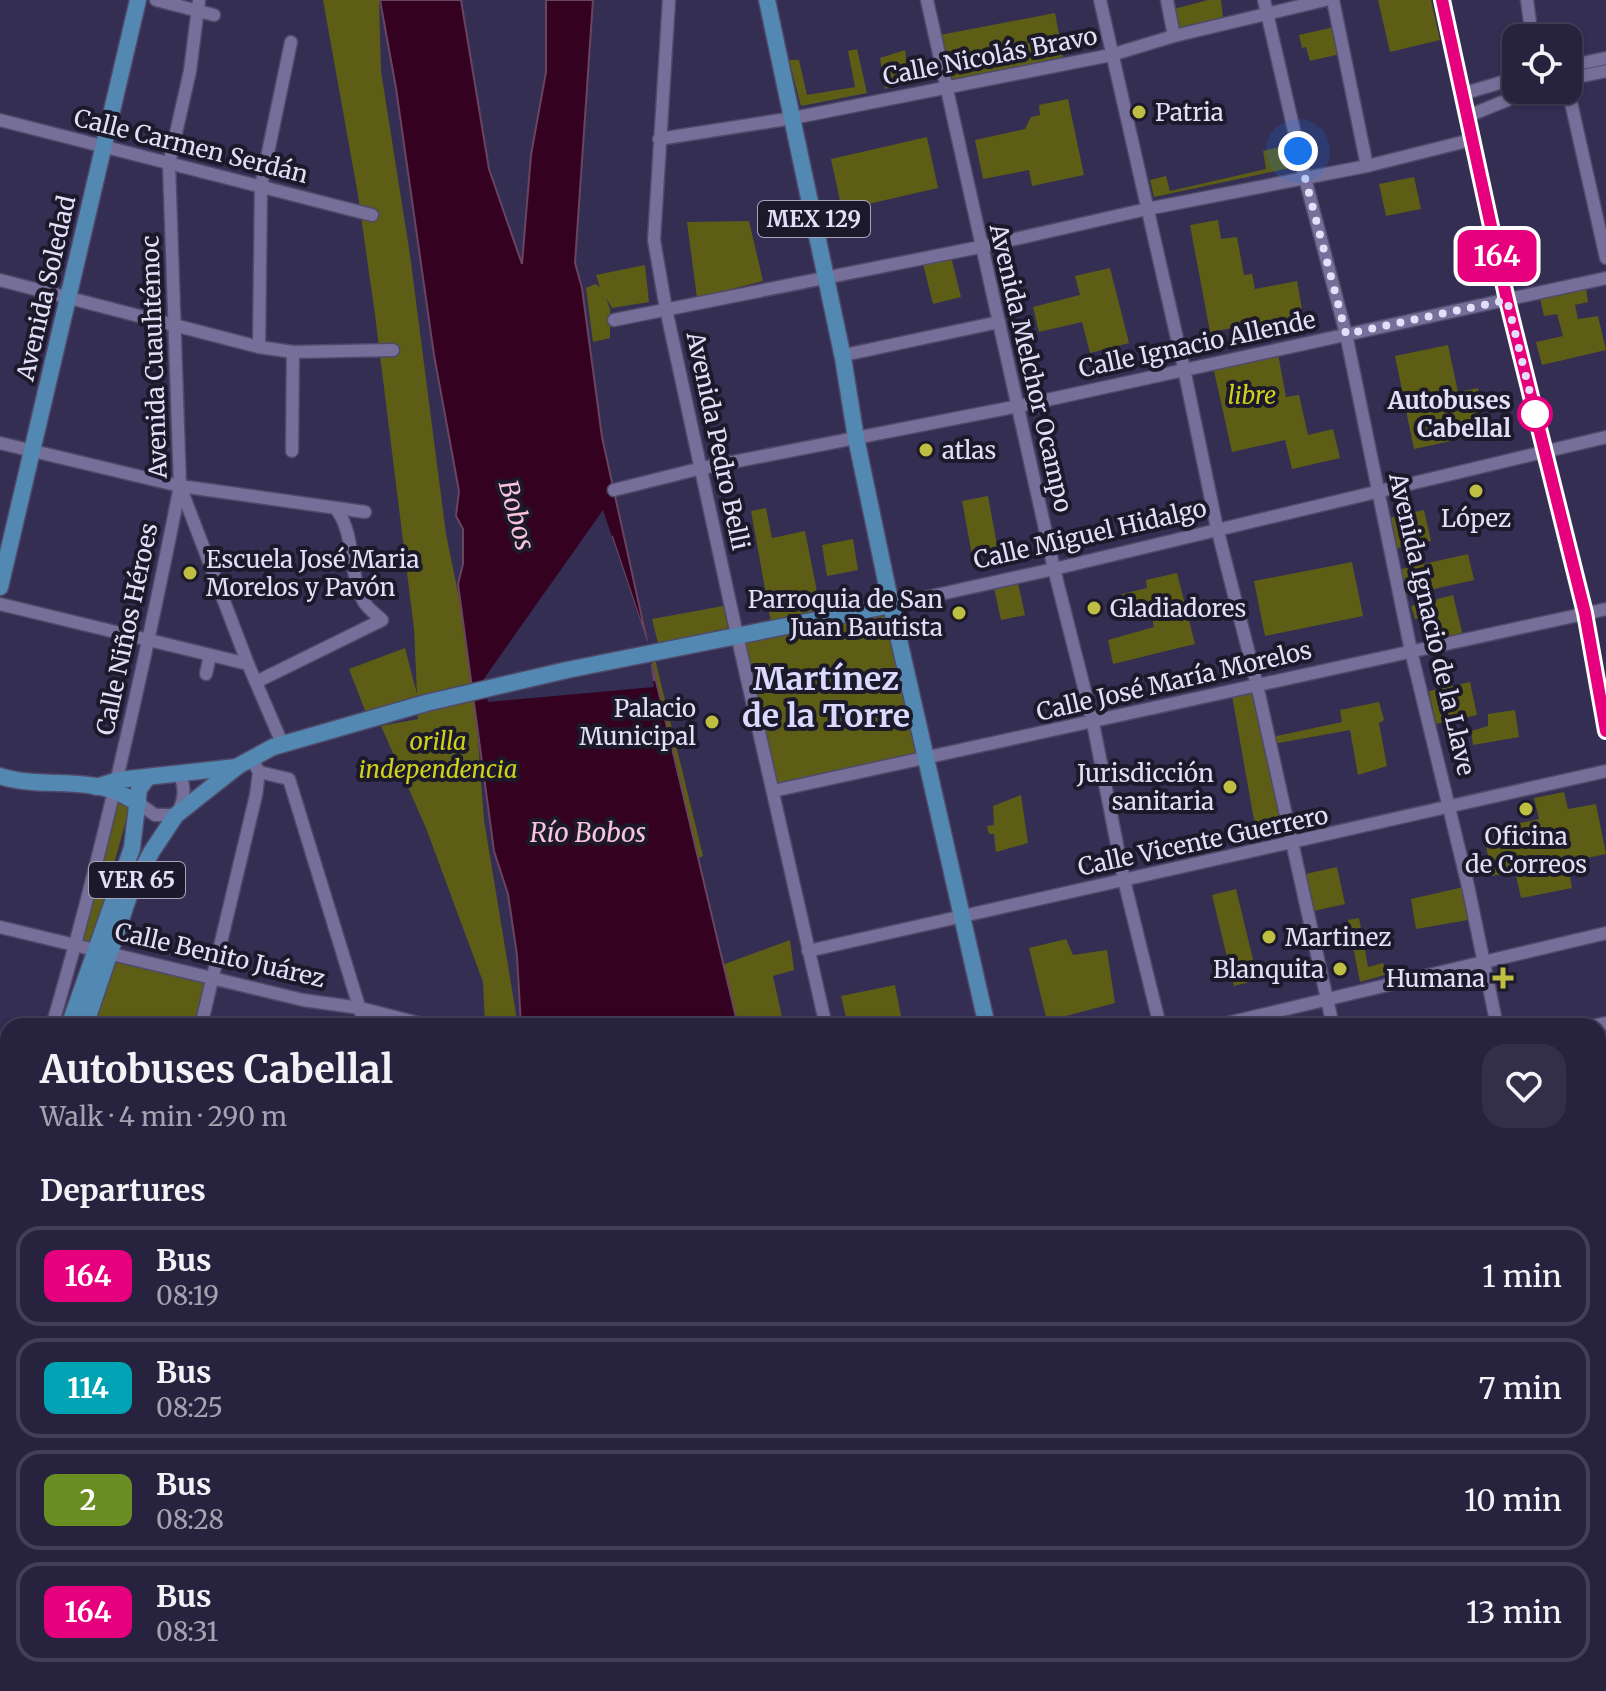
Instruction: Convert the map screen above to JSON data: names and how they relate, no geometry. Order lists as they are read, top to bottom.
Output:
{
  "streets": {
    "main road": [
      "MEX 129",
      "Avenida Soledad",
      "Calle Miguel Hidalgo",
      "VER 65"
    ],
    "street": [
      "Calle Nicolás Bravo",
      "Calle Carmen Serdán",
      "Calle Ignacio Allende",
      "Avenida Cuauhtémoc",
      "Avenida Melchor Ocampo",
      "Avenida Pedro Belli",
      "Avenida Ignacio de la Llave",
      "Calle Niños Héroes",
      "Calle José María Morelos",
      "Calle Vicente Guerrero",
      "Calle Benito Juárez"
    ]
  },
  "crossings": [
    ["Calle Nicolás Bravo", "MEX 129"],
    ["Calle Nicolás Bravo", "Avenida Melchor Ocampo"],
    ["Calle Nicolás Bravo", "Avenida Pedro Belli"],
    ["Calle Nicolás Bravo", "Avenida Ignacio de la Llave"],
    ["Calle Carmen Serdán", "Avenida Soledad"],
    ["Calle Carmen Serdán", "Avenida Cuauhtémoc"],
    ["MEX 129", "Calle Ignacio Allende"],
    ["MEX 129", "Calle Miguel Hidalgo"],
    ["MEX 129", "Calle José María Morelos"],
    ["MEX 129", "Calle Vicente Guerrero"],
    ["Calle Ignacio Allende", "Avenida Melchor Ocampo"],
    ["Calle Ignacio Allende", "Avenida Pedro Belli"],
    ["Calle Ignacio Allende", "Avenida Ignacio de la Llave"],
    ["Avenida Cuauhtémoc", "Calle Miguel Hidalgo"],
    ["Avenida Cuauhtémoc", "Calle Niños Héroes"],
    ["Avenida Cuauhtémoc", "VER 65"],
    ["Avenida Melchor Ocampo", "Calle Miguel Hidalgo"],
    ["Avenida Melchor Ocampo", "Calle José María Morelos"],
    ["Avenida Melchor Ocampo", "Calle Vicente Guerrero"],
    ["Avenida Pedro Belli", "Calle Miguel Hidalgo"],
    ["Avenida Pedro Belli", "Calle José María Morelos"],
    ["Avenida Pedro Belli", "Calle Vicente Guerrero"],
    ["Calle Miguel Hidalgo", "Avenida Ignacio de la Llave"],
    ["Calle Miguel Hidalgo", "VER 65"],
    ["Avenida Ignacio de la Llave", "Calle José María Morelos"],
    ["Avenida Ignacio de la Llave", "Calle Vicente Guerrero"],
    ["Calle Niños Héroes", "Calle Benito Juárez"],
    ["VER 65", "Calle Benito Juárez"]
  ],
  "districts": ["Martínez de la Torre"],
  "water": ["Bobos", "Río Bobos"],
  "parks": ["libre", "orilla independencia"],
  "places": {
    "other": [
      "Patria",
      "Autobuses Cabellal",
      "atlas",
      "López",
      "Escuela José Maria Morelos y Pavón",
      "Gladiadores",
      "Parroquia de San Juan Bautista",
      "Palacio Municipal",
      "Jurisdicción sanitaria",
      "Oficina de Correos",
      "Martinez",
      "Blanquita"
    ],
    "health": ["Humana"]
  },
  "lines": ["bus line 164"],
  "page": {
    "on_map": "164",
    "heading": [
      ["Autobuses Cabellal", "Walk · 4 min · 290 m"],
      "Departures"
    ],
    "list": [
      {
        "mark": "164",
        "name": "Bus",
        "note": "08:19",
        "value": "1 min"
      },
      {
        "mark": "114",
        "name": "Bus",
        "note": "08:25",
        "value": "7 min"
      },
      {
        "mark": "2",
        "name": "Bus",
        "note": "08:28",
        "value": "10 min"
      },
      {
        "mark": "164",
        "name": "Bus",
        "note": "08:31",
        "value": "13 min"
      }
    ]
  }
}
